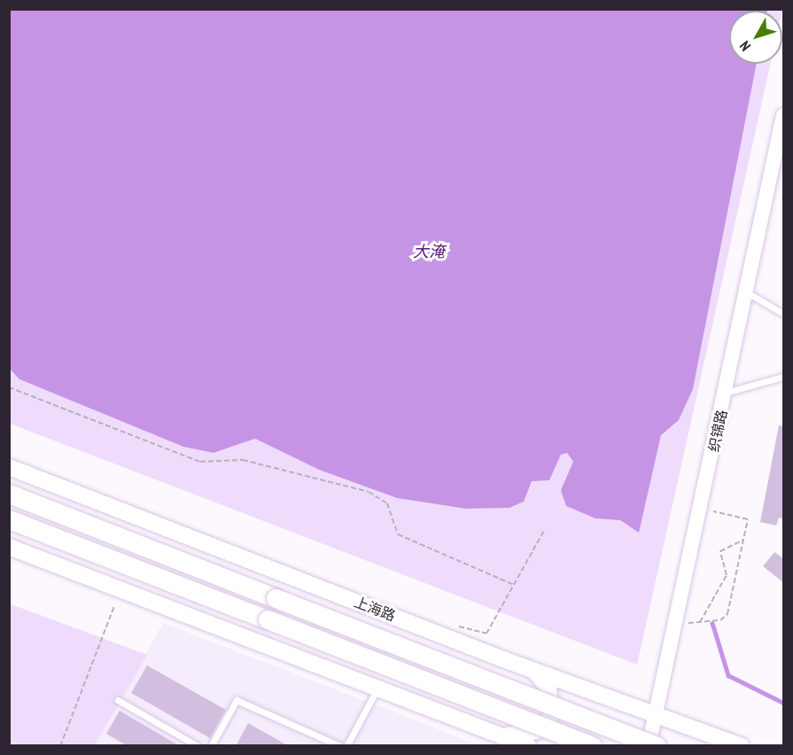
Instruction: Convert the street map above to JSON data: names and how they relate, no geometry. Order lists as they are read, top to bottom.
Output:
{
  "streets": {
    "highway": ["上海路"],
    "street": ["织锦路"]
  },
  "crossings": [
    ["织锦路", "上海路"]
  ],
  "water": ["大淹"],
  "north": "bottom left"
}
